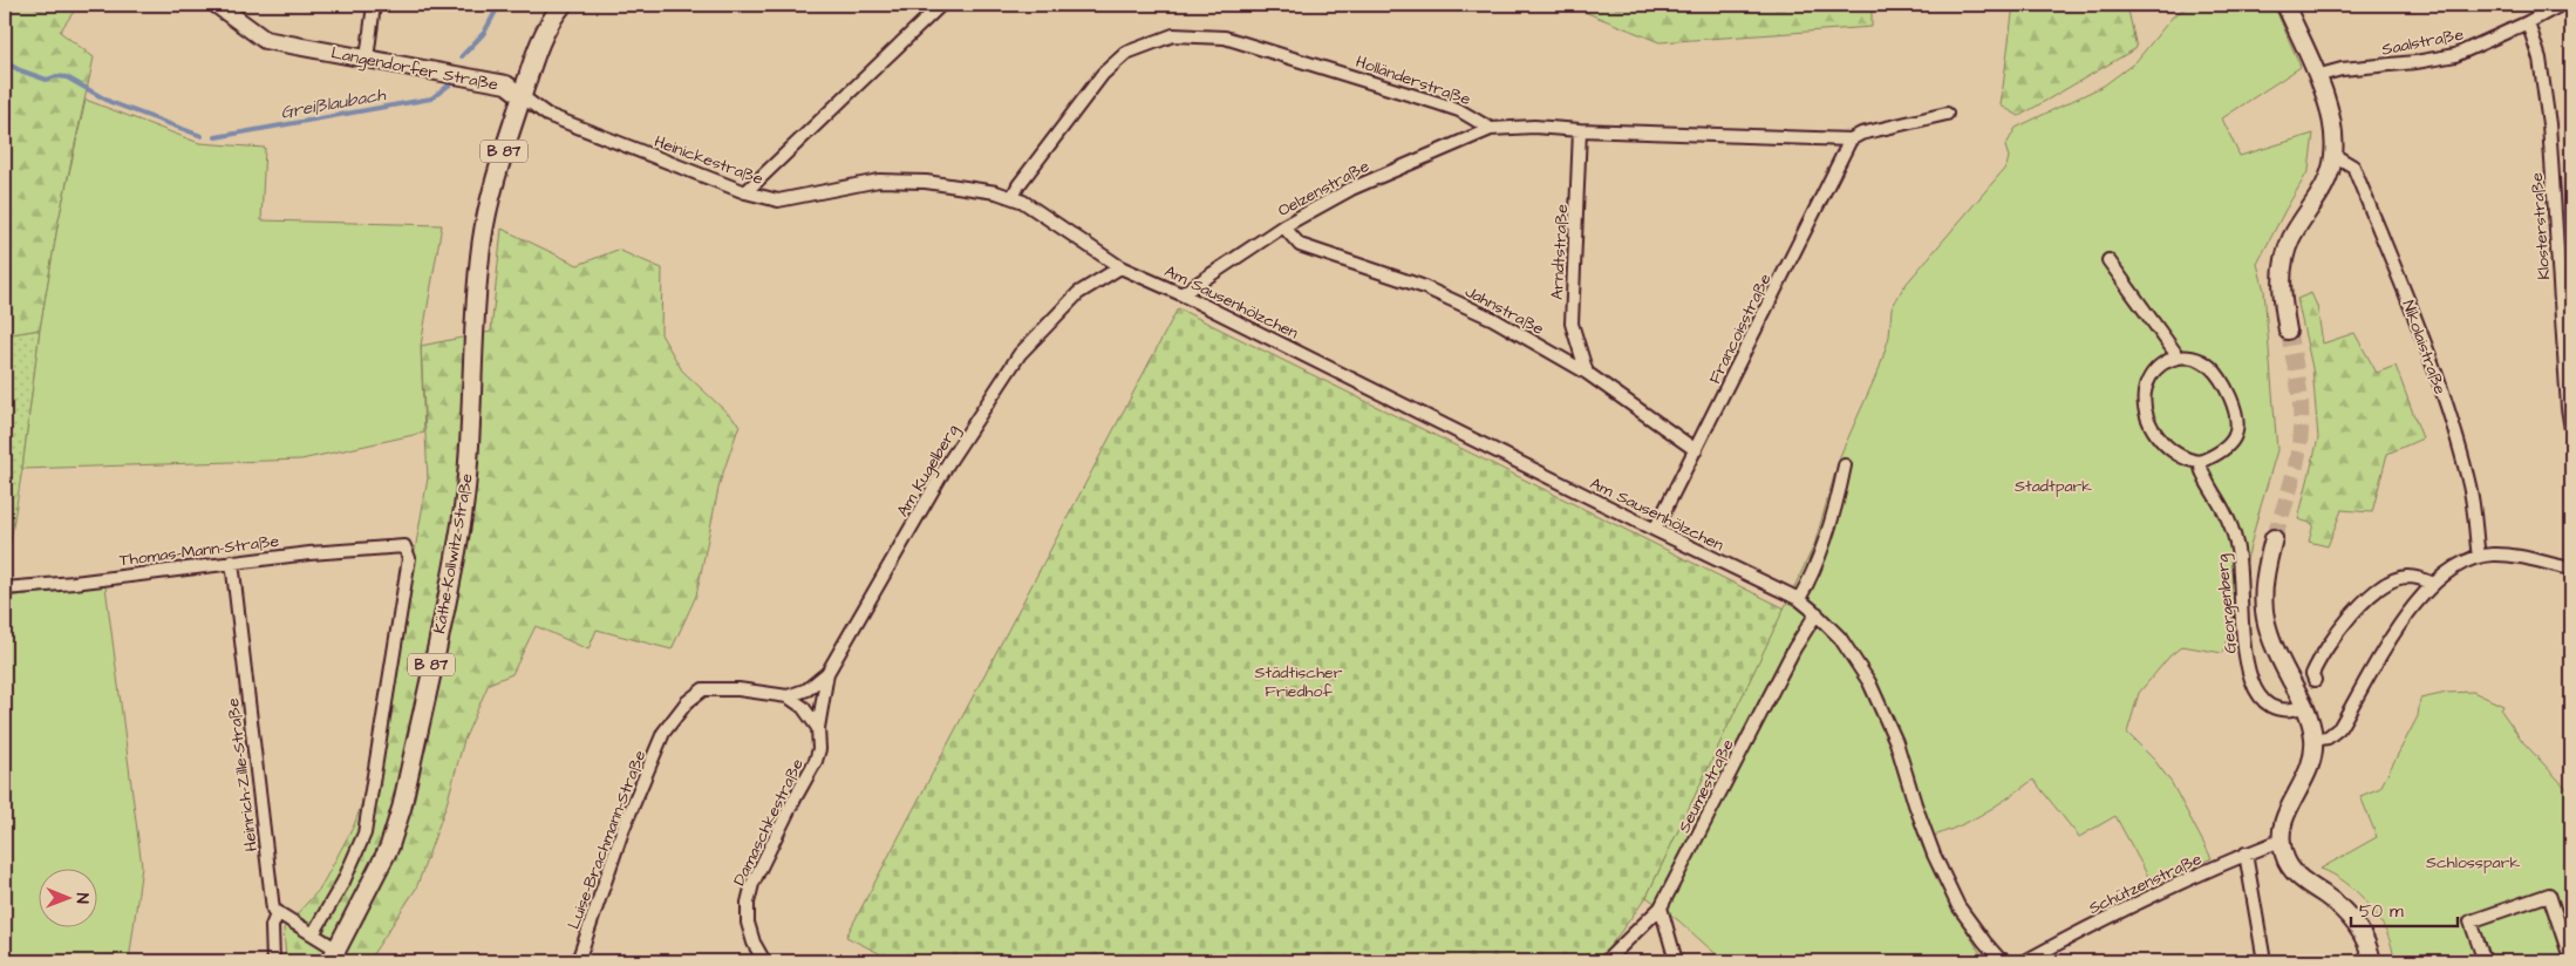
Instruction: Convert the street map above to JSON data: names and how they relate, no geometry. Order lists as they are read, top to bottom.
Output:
{
  "streets": {
    "main road": ["Langendorfer Straße", "B 87", "Käthe-Kollwitz-Straße"],
    "street": [
      "Saalstraße",
      "Holländerstraße",
      "Heinickestraße",
      "Oelzenstraße",
      "Klosterstraße",
      "Arndtstraße",
      "Am Sausenhölzchen",
      "Jahnstraße",
      "Francoisstraße",
      "Nikolaistraße",
      "Am Kugelberg",
      "Thomas-Mann-Straße",
      "Georgenberg",
      "Heinrich-Zille-Straße",
      "Seumestraße",
      "Damaschkestraße",
      "Luise-Brachmann-Straße",
      "Schützenstraße"
    ]
  },
  "crossings": [
    ["Saalstraße", "Klosterstraße"],
    ["Langendorfer Straße", "B 87"],
    ["Langendorfer Straße", "Heinickestraße"],
    ["Langendorfer Straße", "Käthe-Kollwitz-Straße"],
    ["Holländerstraße", "Heinickestraße"],
    ["Holländerstraße", "Oelzenstraße"],
    ["B 87", "Heinickestraße"],
    ["B 87", "Käthe-Kollwitz-Straße"],
    ["Heinickestraße", "Am Sausenhölzchen"],
    ["Heinickestraße", "Am Kugelberg"],
    ["Heinickestraße", "Käthe-Kollwitz-Straße"],
    ["Oelzenstraße", "Am Sausenhölzchen"],
    ["Oelzenstraße", "Jahnstraße"],
    ["Arndtstraße", "Jahnstraße"],
    ["Am Sausenhölzchen", "Francoisstraße"],
    ["Am Sausenhölzchen", "Am Kugelberg"],
    ["Am Sausenhölzchen", "Seumestraße"],
    ["Jahnstraße", "Francoisstraße"],
    ["Am Kugelberg", "Damaschkestraße"],
    ["Thomas-Mann-Straße", "Heinrich-Zille-Straße"]
  ],
  "water": ["Greißlaubach"],
  "parks": ["Stadtpark", "Städtischer Friedhof", "Schlosspark"],
  "scale_bar": "50 m",
  "north": "right"
}
